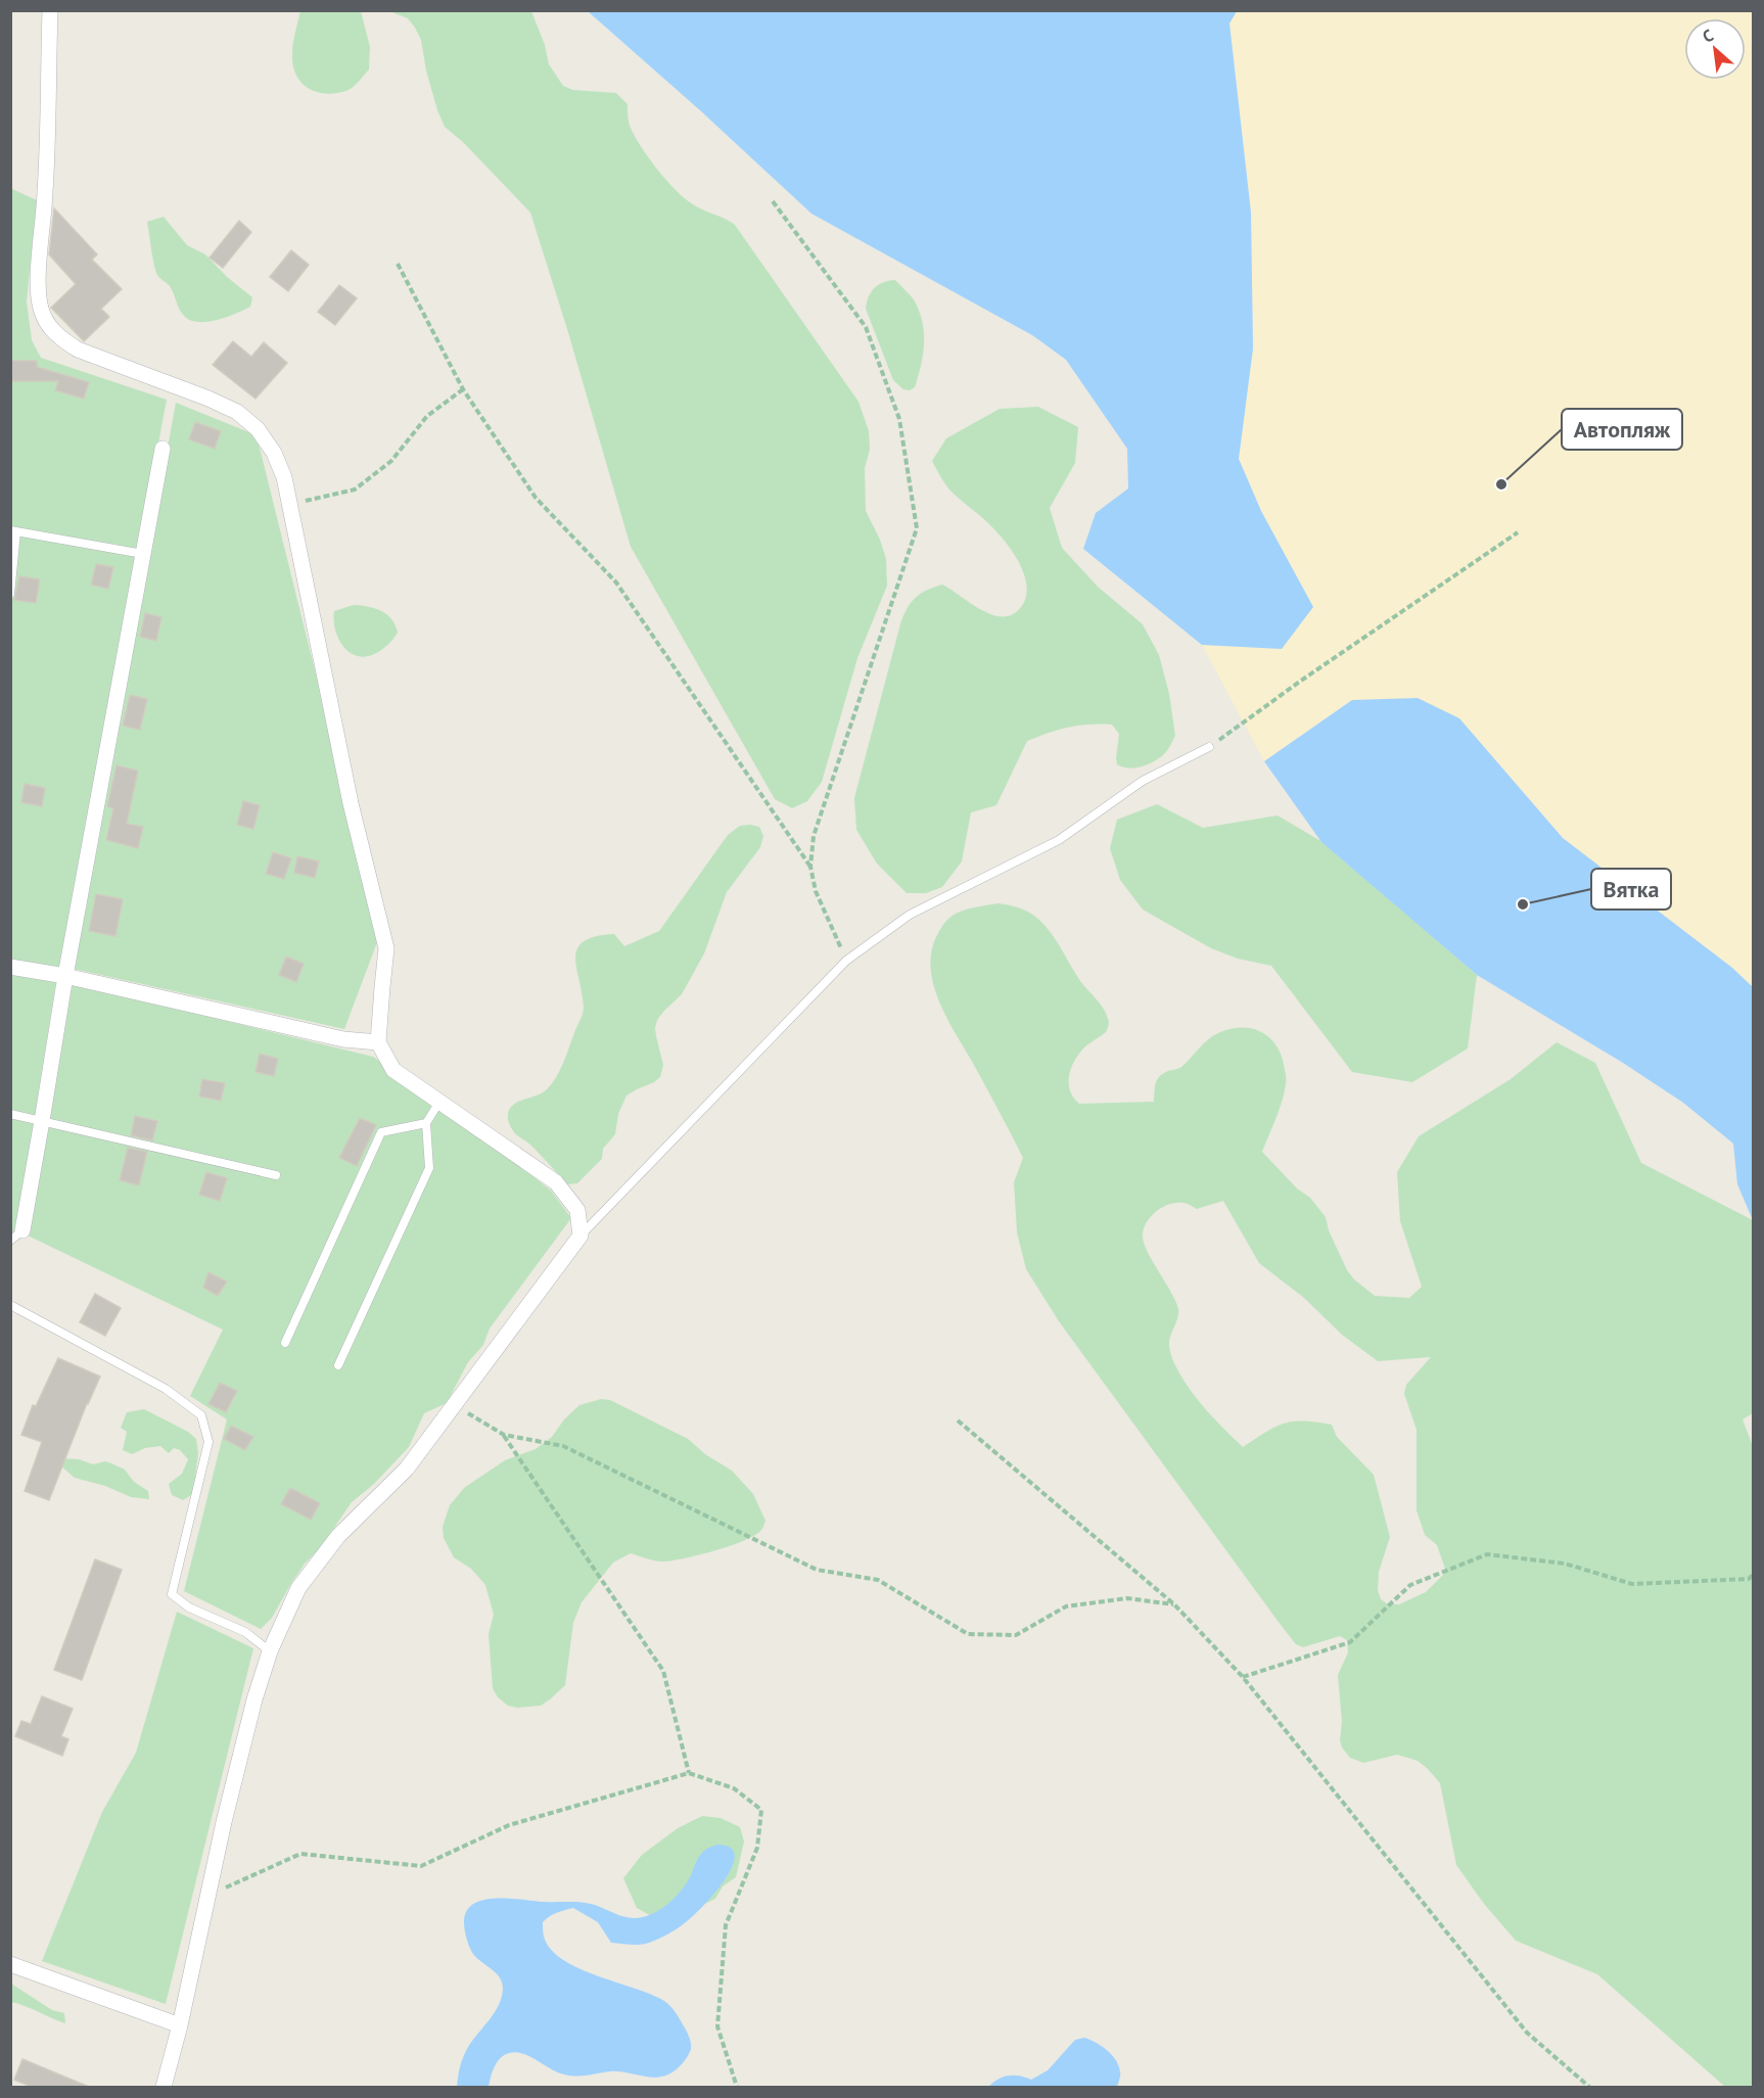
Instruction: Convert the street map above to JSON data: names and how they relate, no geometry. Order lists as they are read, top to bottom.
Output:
{
  "places": ["Автопляж", "Вятка"],
  "north": "top left"
}
